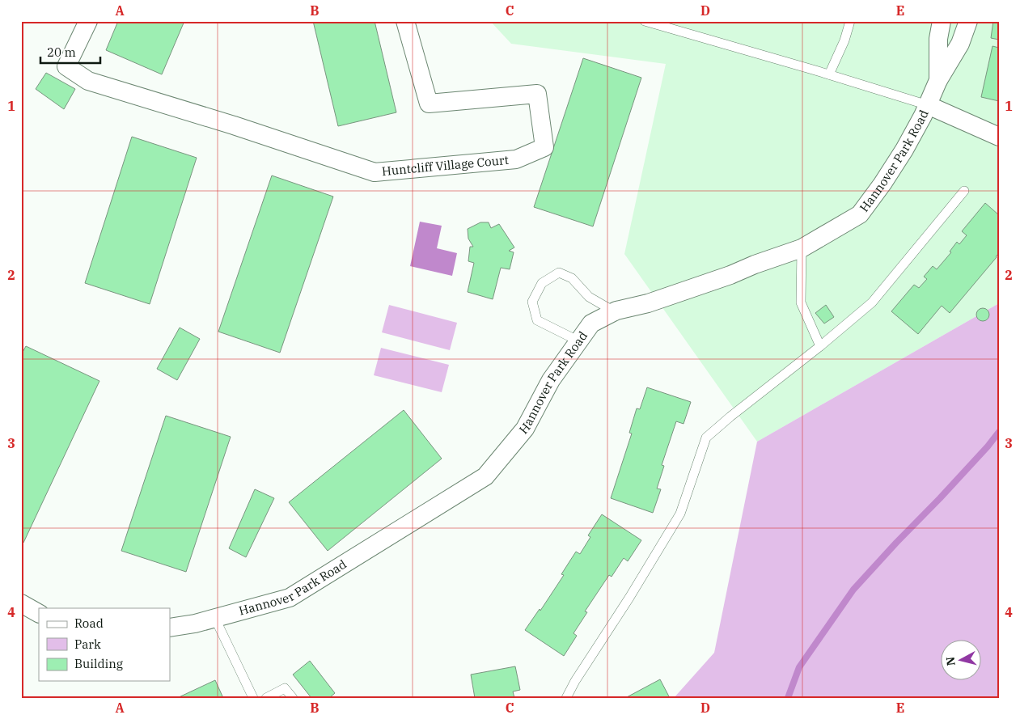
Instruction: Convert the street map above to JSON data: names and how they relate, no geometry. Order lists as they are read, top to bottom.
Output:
{
  "streets": {
    "street": ["Hannover Park Road", "Huntcliff Village Court"]
  },
  "legend": ["Road", "Park", "Building"],
  "scale_bar": "20 m",
  "north": "left",
  "grid": {
    "columns": [
      "A",
      "B",
      "C",
      "D",
      "E"
    ],
    "rows": [
      "1",
      "2",
      "3",
      "4"
    ]
  }
}
